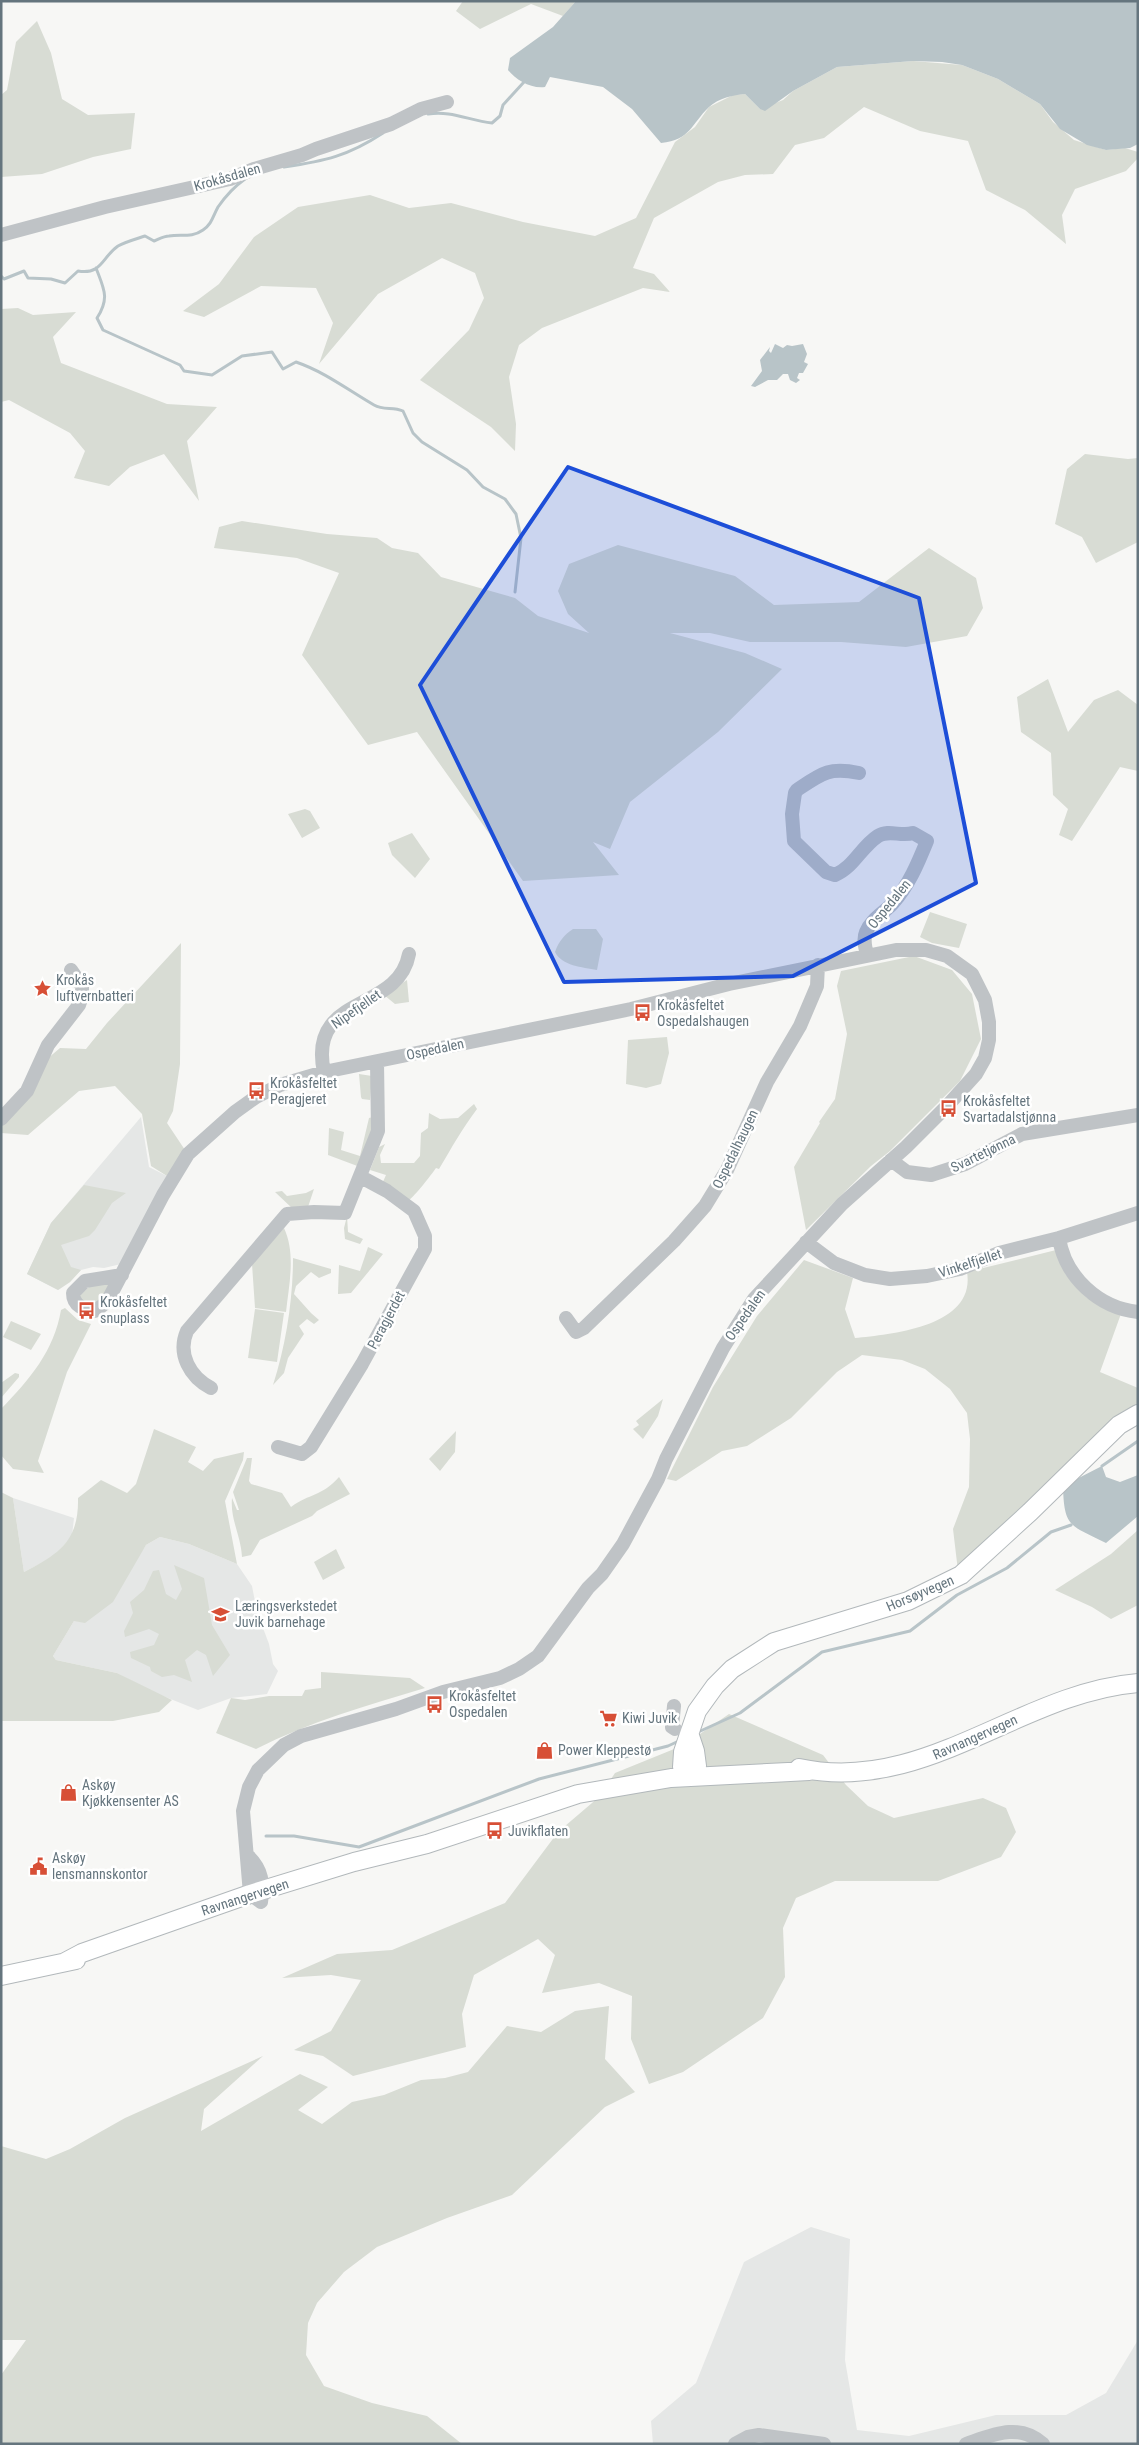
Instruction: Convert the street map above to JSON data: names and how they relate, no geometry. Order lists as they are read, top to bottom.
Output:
{
  "streets": {
    "main road": ["Horsøyvegen", "Ravnangervegen"],
    "street": [
      "Krokåsdalen",
      "Ospedalen",
      "Nipefjellet",
      "Ospedalhaugen",
      "Svartetjønna",
      "Vinkelfjellet",
      "Peragjerdet"
    ]
  },
  "crossings": [
    ["Ospedalen", "Nipefjellet"],
    ["Ospedalen", "Ospedalhaugen"],
    ["Ospedalen", "Svartetjønna"],
    ["Ospedalen", "Vinkelfjellet"],
    ["Ospedalen", "Ravnangervegen"],
    ["Horsøyvegen", "Ravnangervegen"]
  ],
  "places": {
    "place": ["Krokås luftvernbatteri"],
    "bus stop": [
      "Krokåsfeltet Ospedalshaugen",
      "Krokåsfeltet Peragjeret",
      "Krokåsfeltet Svartadalstjønna",
      "Krokåsfeltet snuplass",
      "Krokåsfeltet Ospedalen",
      "Juvikflaten"
    ],
    "school or university": ["Læringsverkstedet Juvik barnehage"],
    "supermarket": ["Kiwi Juvik"],
    "shop": ["Power Kleppestø", "Askøy Kjøkkensenter AS"],
    "public building": ["Askøy lensmannskontor"]
  }
}
